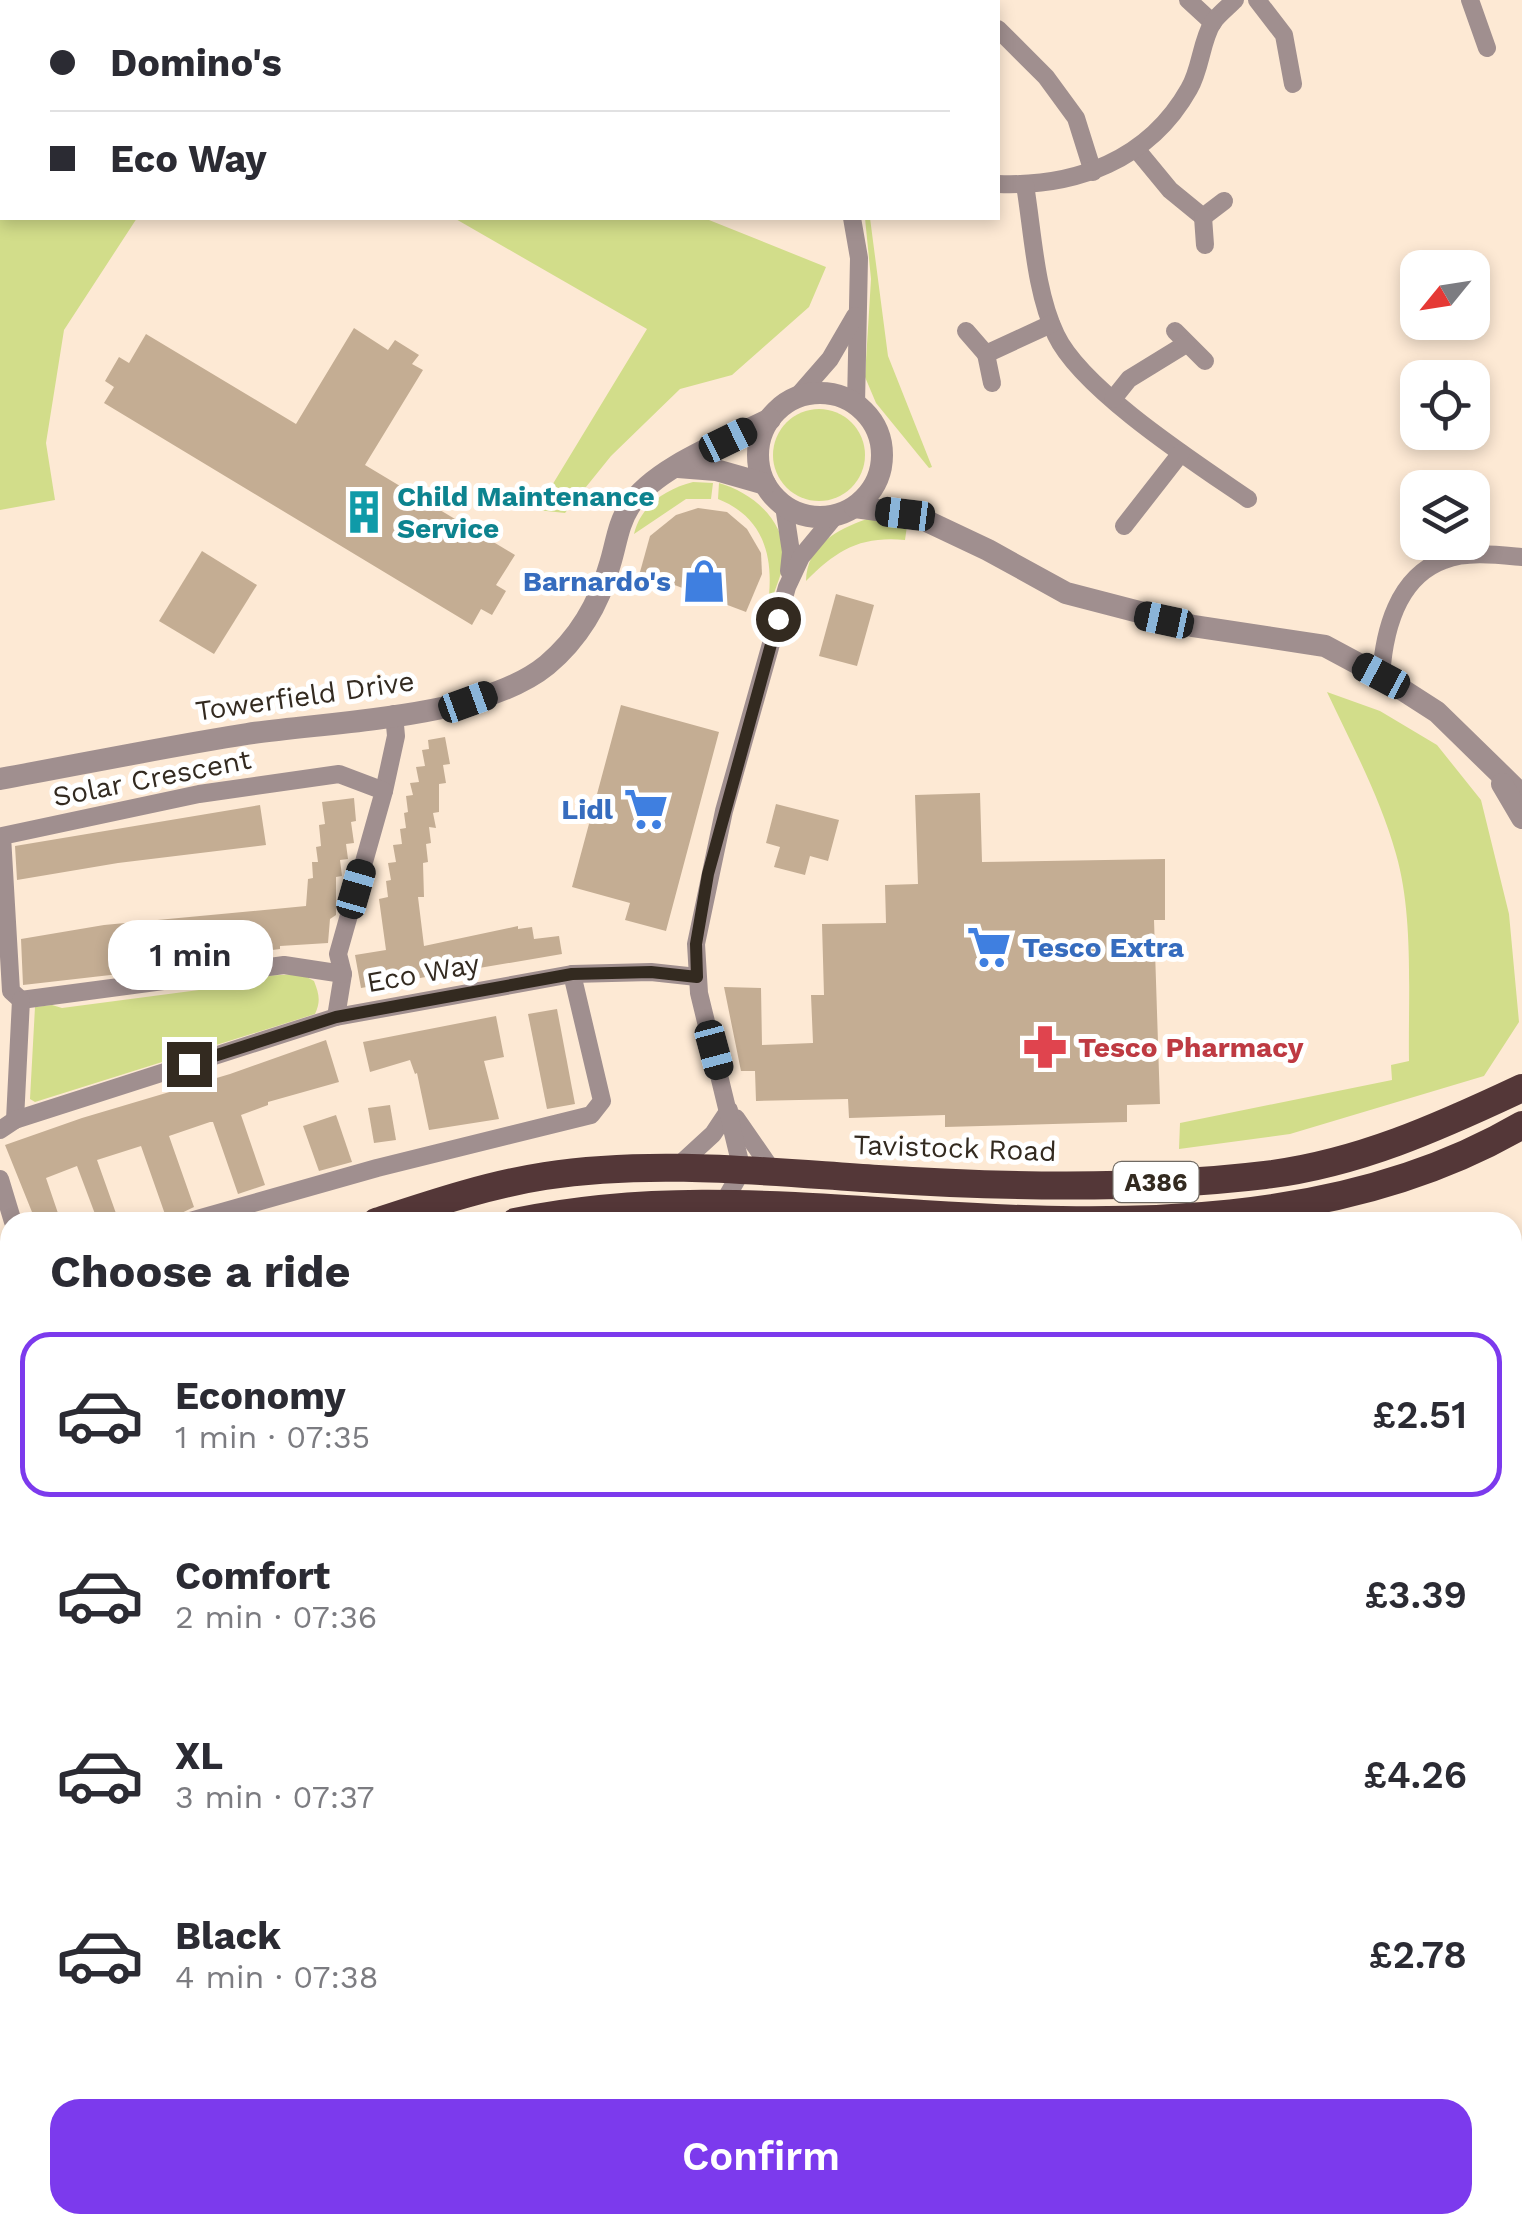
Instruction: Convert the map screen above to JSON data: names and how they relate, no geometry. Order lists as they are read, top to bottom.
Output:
{
  "streets": {
    "highway": ["Tavistock Road", "A386"],
    "street": ["Towerfield Drive", "Solar Crescent", "Eco Way"]
  },
  "places": {
    "building": ["Child Maintenance Service"],
    "shop": ["Barnardo's"],
    "supermarket": ["Lidl", "Tesco Extra"],
    "pharmacy": ["Tesco Pharmacy"]
  },
  "north": "bottom left",
  "page": {
    "banner": ["Domino's", "Eco Way"],
    "bubble": "1 min",
    "heading": "Choose a ride",
    "list": [
      {
        "name": "Economy",
        "note": "1 min · 07:35",
        "value": "£2.51"
      },
      {
        "name": "Comfort",
        "note": "2 min · 07:36",
        "value": "£3.39"
      },
      {
        "name": "XL",
        "note": "3 min · 07:37",
        "value": "£4.26"
      },
      {
        "name": "Black",
        "note": "4 min · 07:38",
        "value": "£2.78"
      }
    ],
    "buttons": "Confirm"
  }
}
